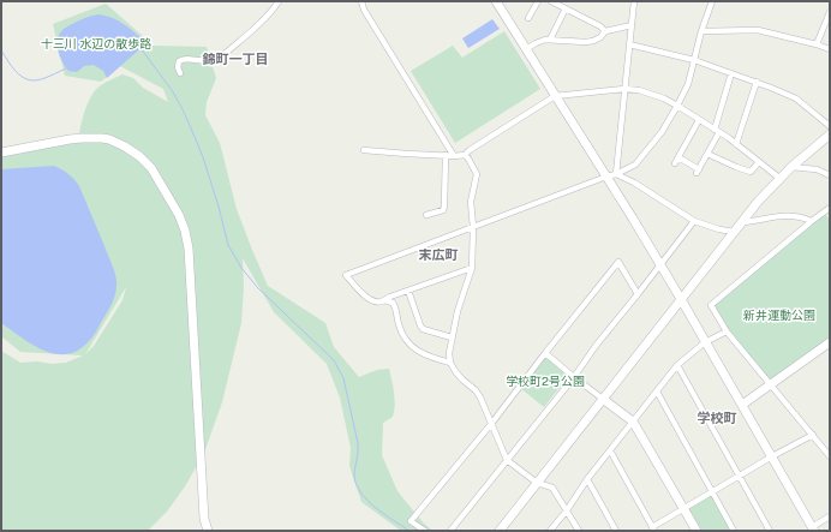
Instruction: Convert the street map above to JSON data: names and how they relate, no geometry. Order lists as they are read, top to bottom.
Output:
{
  "districts": ["錦町一丁目", "末広町", "学校町"],
  "parks": ["十三川 水辺の散歩路", "新井運動公園", "学校町2号公園"]
}
